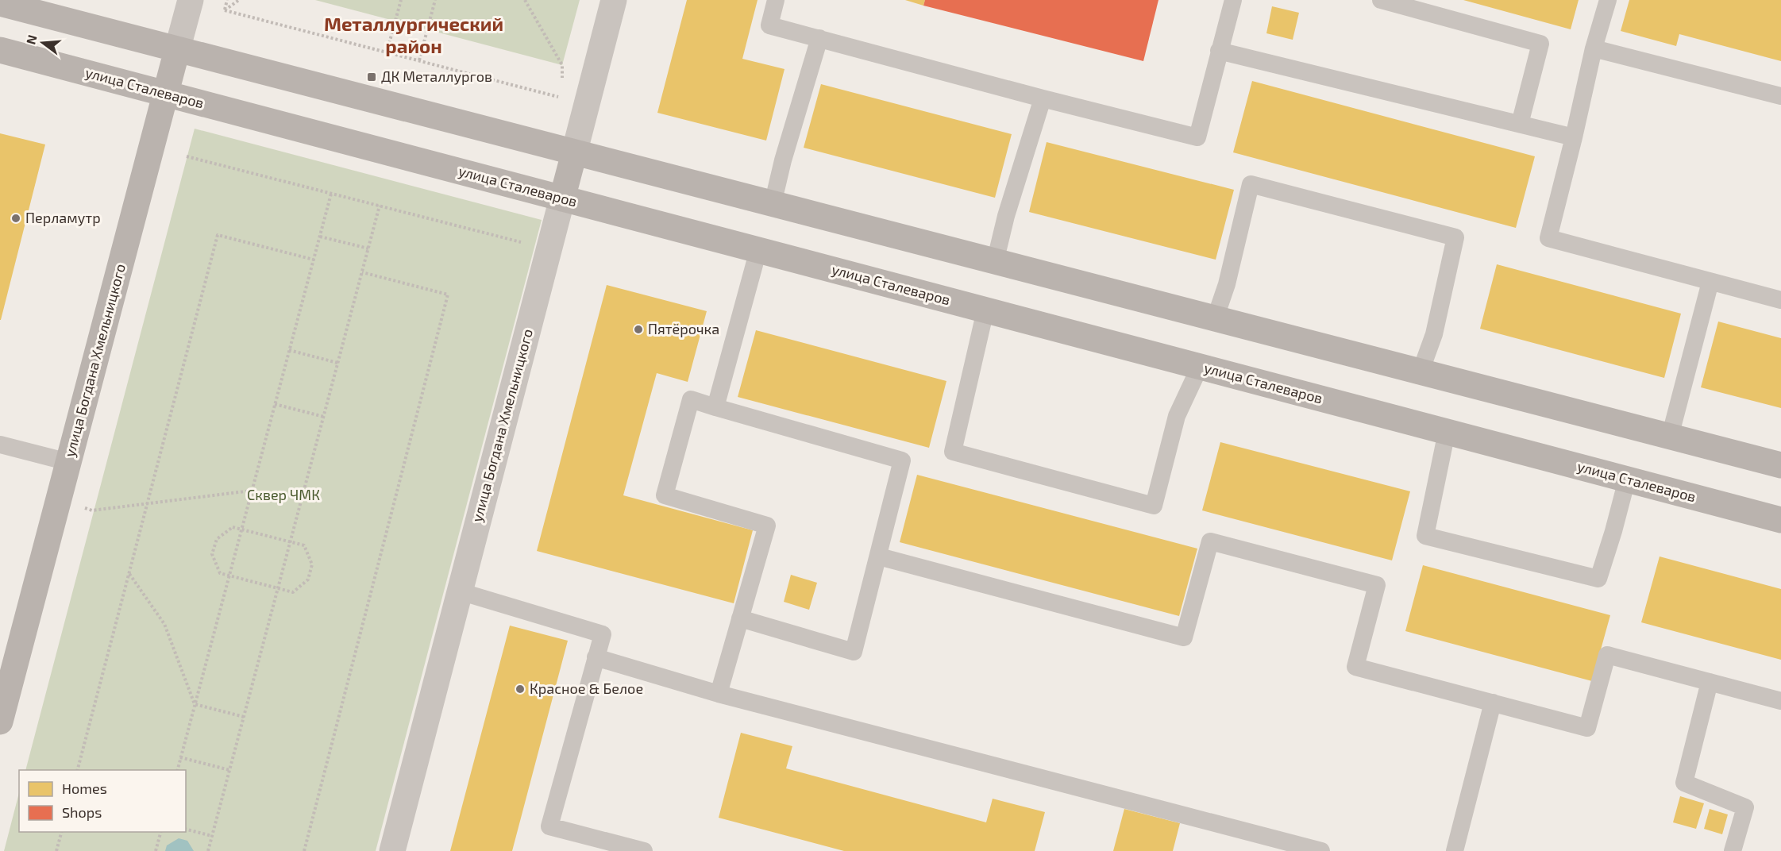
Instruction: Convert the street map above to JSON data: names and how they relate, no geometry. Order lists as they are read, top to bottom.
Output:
{
  "streets": {
    "main road": ["улица Сталеваров", "улица Богдана Хмельницкого"]
  },
  "crossings": [
    ["улица Сталеваров", "улица Богдана Хмельницкого"]
  ],
  "districts": ["Металлургический район"],
  "parks": ["Сквер ЧМК"],
  "places": {
    "transit": ["ДК Металлургов"],
    "other": ["Перламутр", "Пятёрочка", "Красное & Белое"]
  },
  "legend": ["Homes", "Shops"],
  "north": "left"
}
